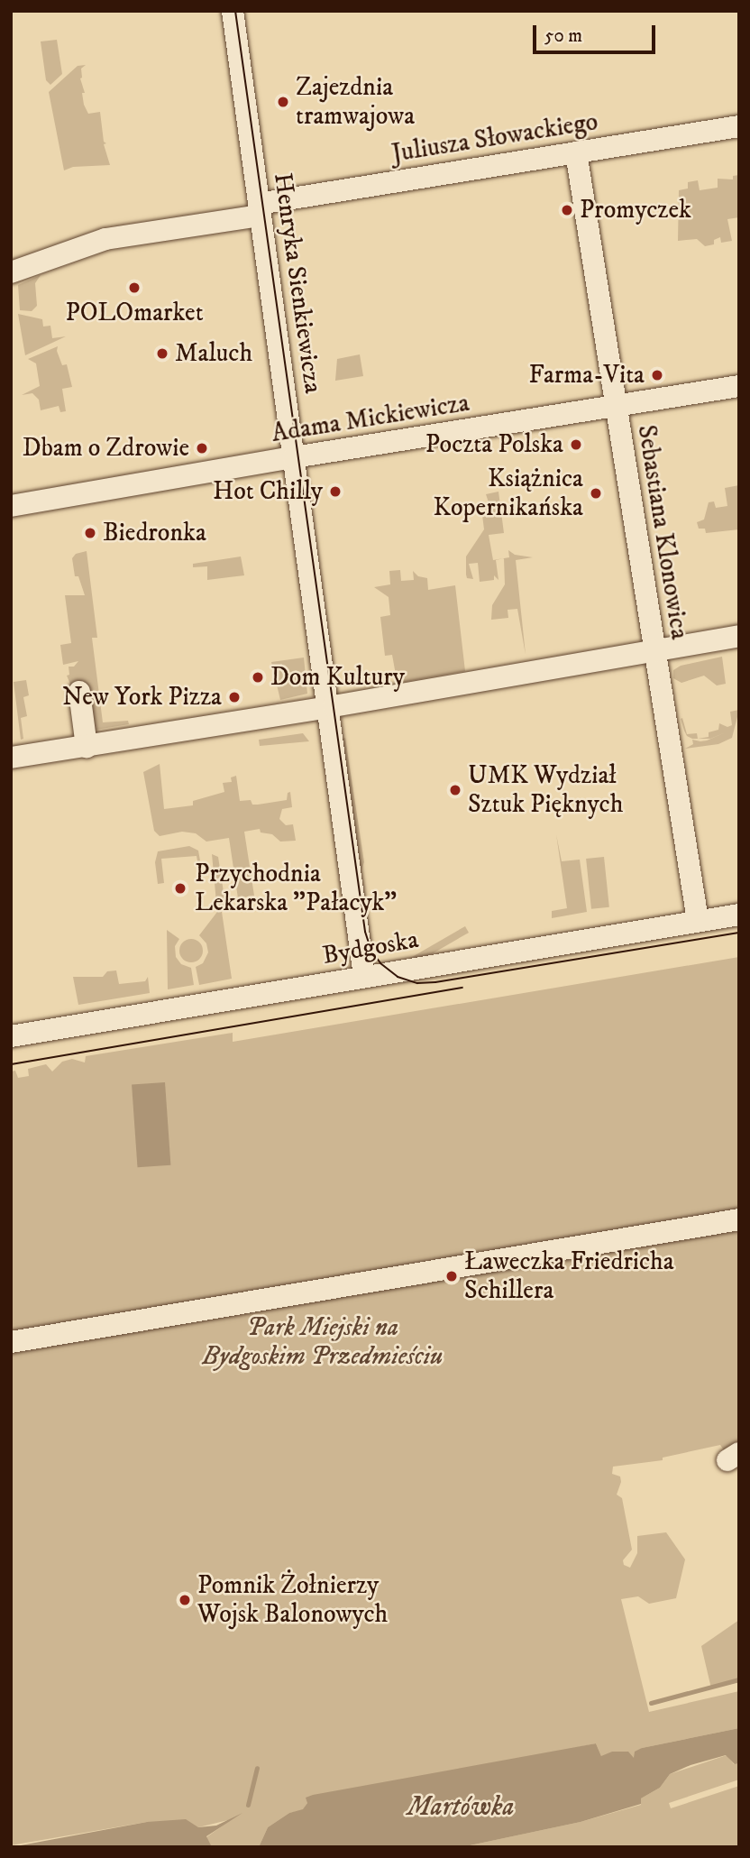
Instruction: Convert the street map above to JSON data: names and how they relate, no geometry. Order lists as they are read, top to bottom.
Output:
{
  "streets": {
    "street": [
      "Juliusza Słowackiego",
      "Henryka Sienkiewicza",
      "Adama Mickiewicza",
      "Sebastiana Klonowica",
      "Bydgoska"
    ]
  },
  "crossings": [
    ["Juliusza Słowackiego", "Henryka Sienkiewicza"],
    ["Juliusza Słowackiego", "Sebastiana Klonowica"],
    ["Henryka Sienkiewicza", "Adama Mickiewicza"],
    ["Henryka Sienkiewicza", "Bydgoska"],
    ["Adama Mickiewicza", "Sebastiana Klonowica"],
    ["Sebastiana Klonowica", "Bydgoska"]
  ],
  "water": ["Martówka"],
  "parks": ["Park Miejski na Bydgoskim Przedmieściu"],
  "places": [
    "Zajezdnia tramwajowa",
    "Promyczek",
    "POLOmarket",
    "Maluch",
    "Farma-Vita",
    "Poczta Polska",
    "Dbam o Zdrowie",
    "Hot Chilly",
    "Książnica Kopernikańska",
    "Biedronka",
    "Dom Kultury",
    "New York Pizza",
    "UMK Wydział Sztuk Pięknych",
    "Przychodnia Lekarska \"Pałacyk\"",
    "Ławeczka Friedricha Schillera",
    "Pomnik Żołnierzy Wojsk Balonowych"
  ],
  "scale_bar": "50 m"
}
